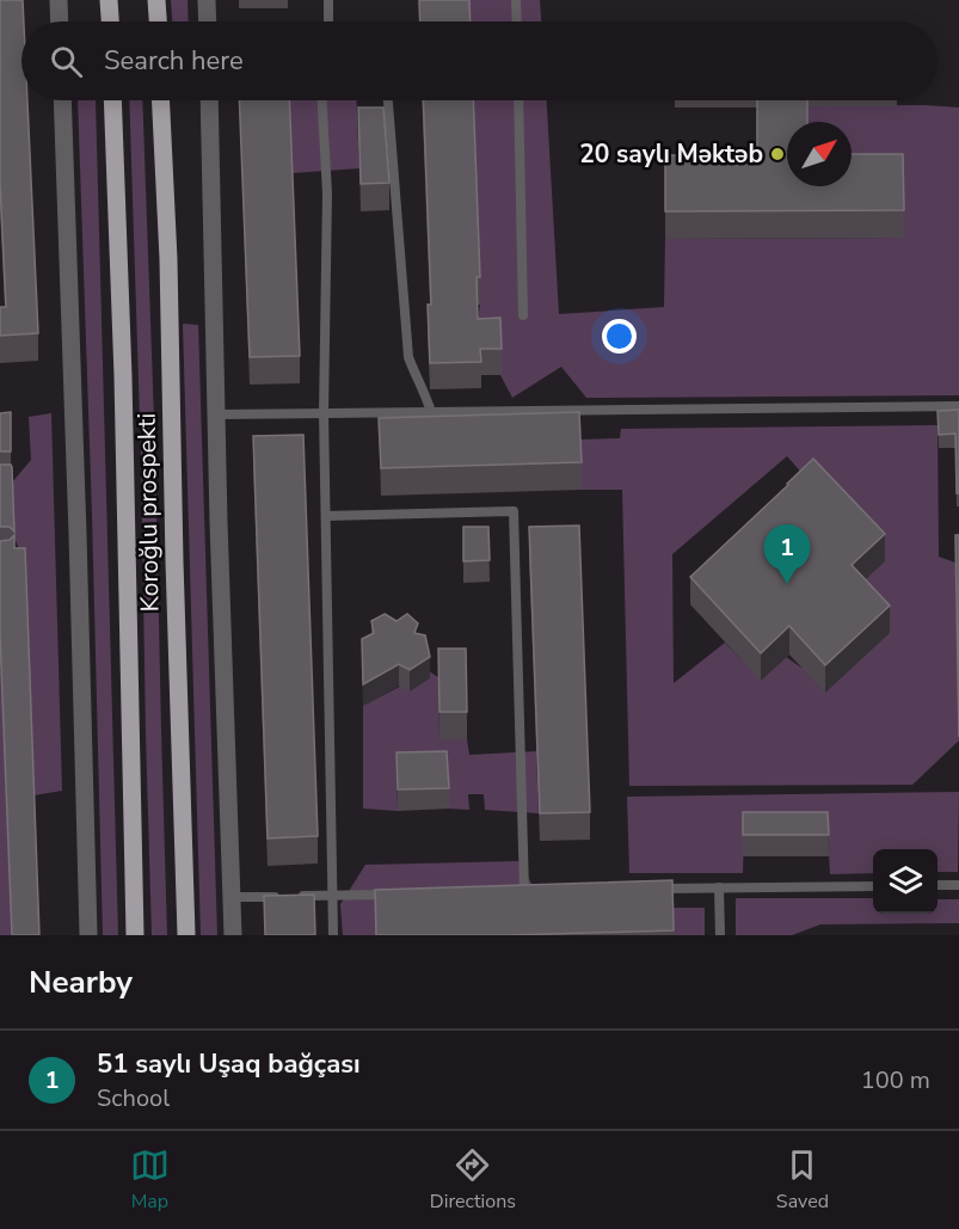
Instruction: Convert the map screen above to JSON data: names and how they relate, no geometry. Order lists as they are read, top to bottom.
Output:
{
  "streets": {
    "main road": ["Koroğlu prospekti"]
  },
  "places": ["20 saylı Məktəb"],
  "north": "top right",
  "page": {
    "search": "Search here",
    "pins": "1",
    "heading": "Nearby",
    "list": [
      {
        "mark": "1",
        "name": "51 saylı Uşaq bağçası",
        "note": "School",
        "value": "100 m"
      }
    ],
    "nav": ["Map", "Directions", "Saved"]
  }
}
